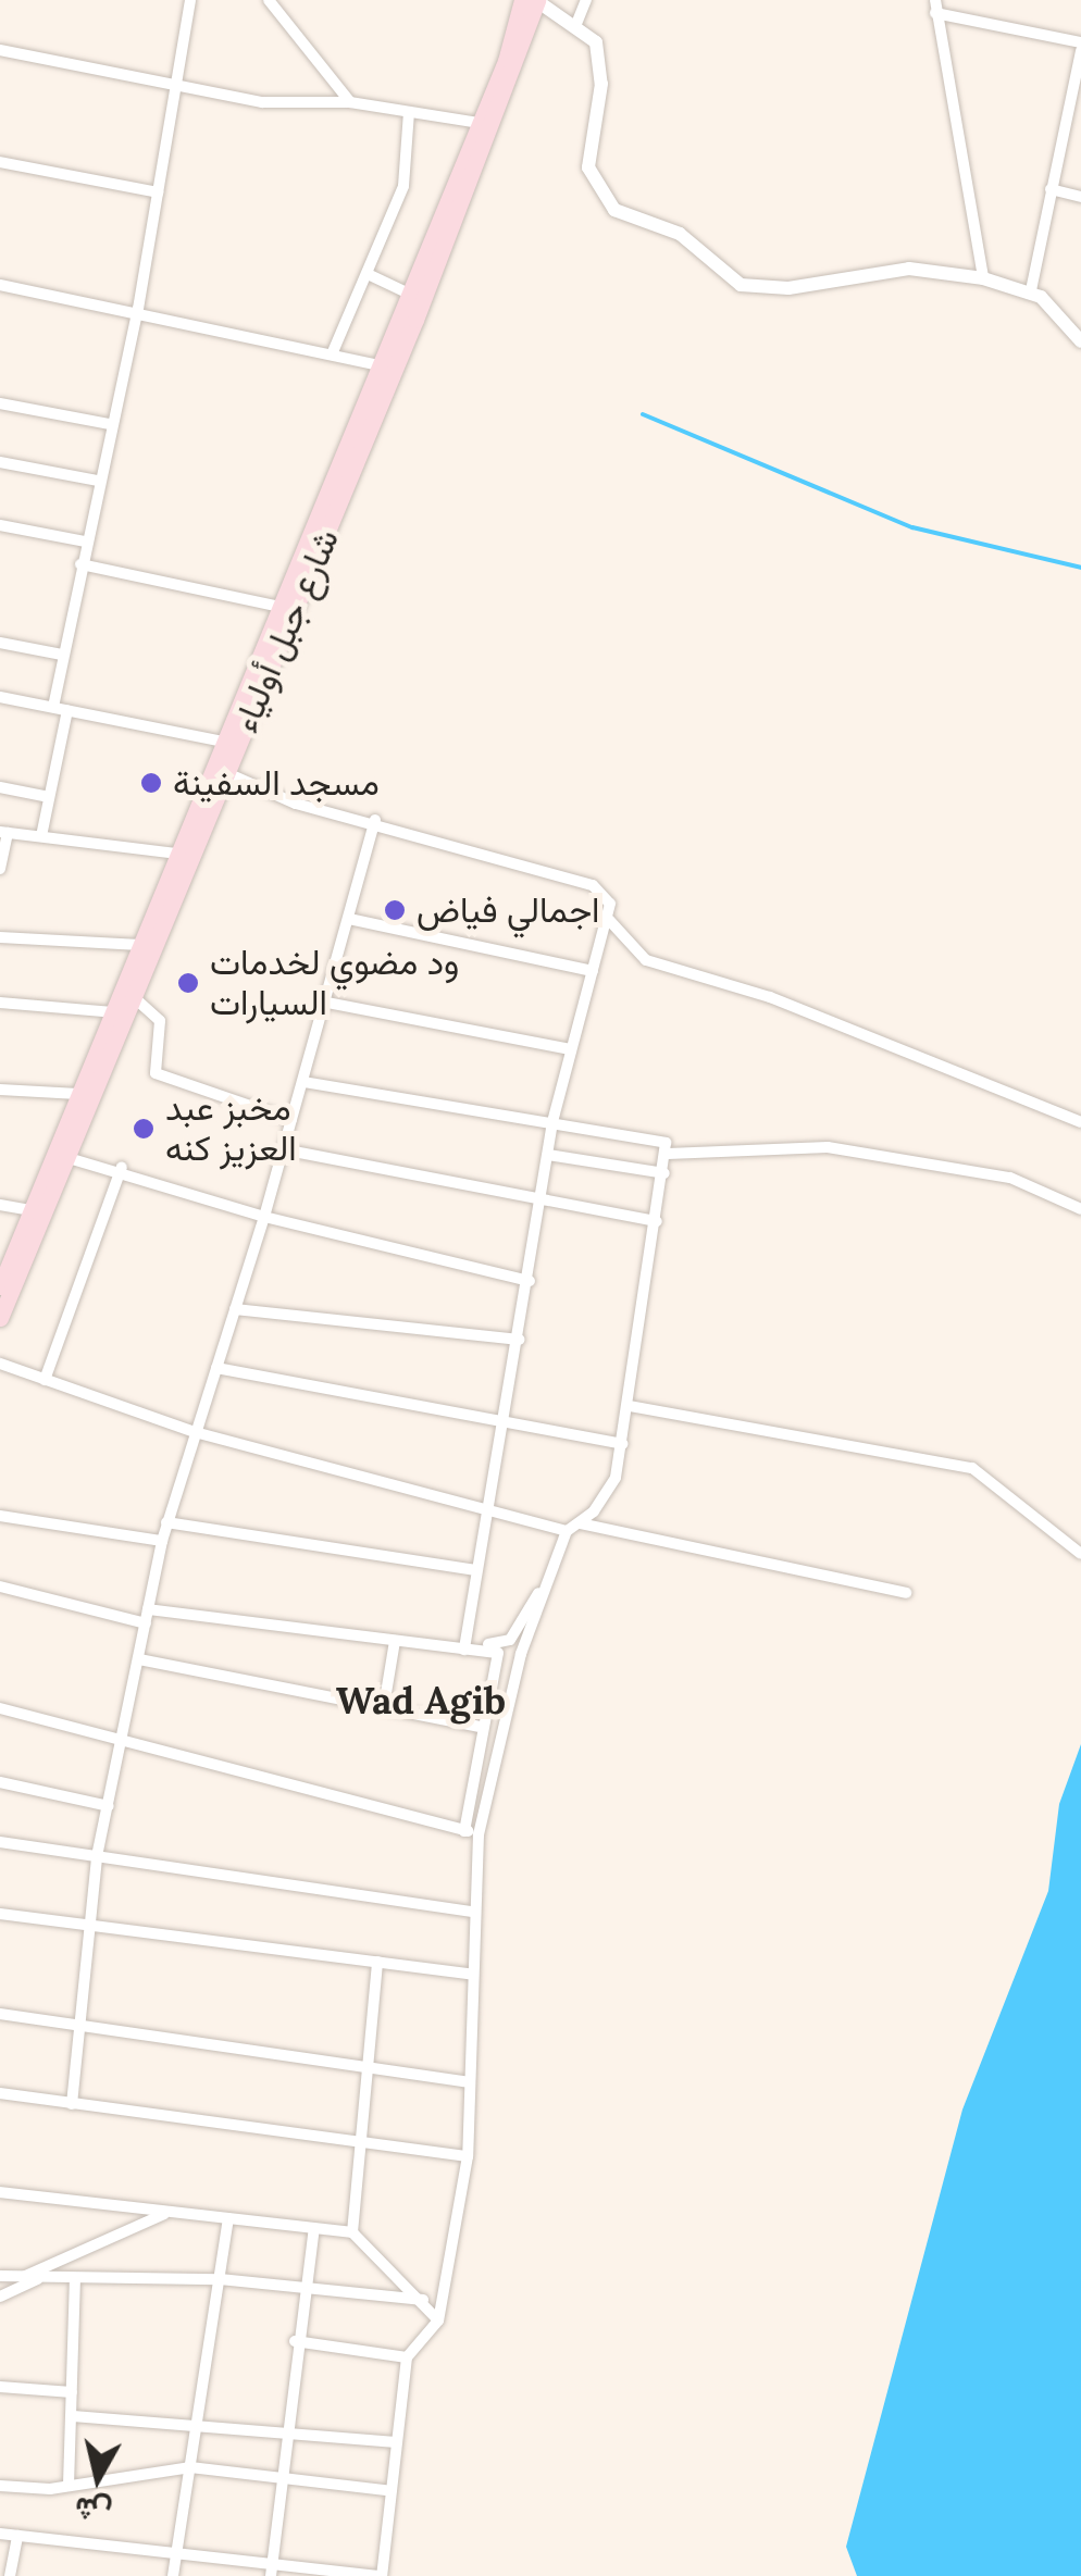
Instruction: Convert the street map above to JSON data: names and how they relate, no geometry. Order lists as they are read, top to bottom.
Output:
{
  "streets": {
    "main road": ["شارع جبل أولياء"]
  },
  "districts": ["Wad Agib"],
  "places": [
    "مسجد السفينة",
    "اجمالي فياض",
    "ود مضوي لخدمات السيارات",
    "مخبز عبد العزيز كنه"
  ],
  "north": "bottom"
}
